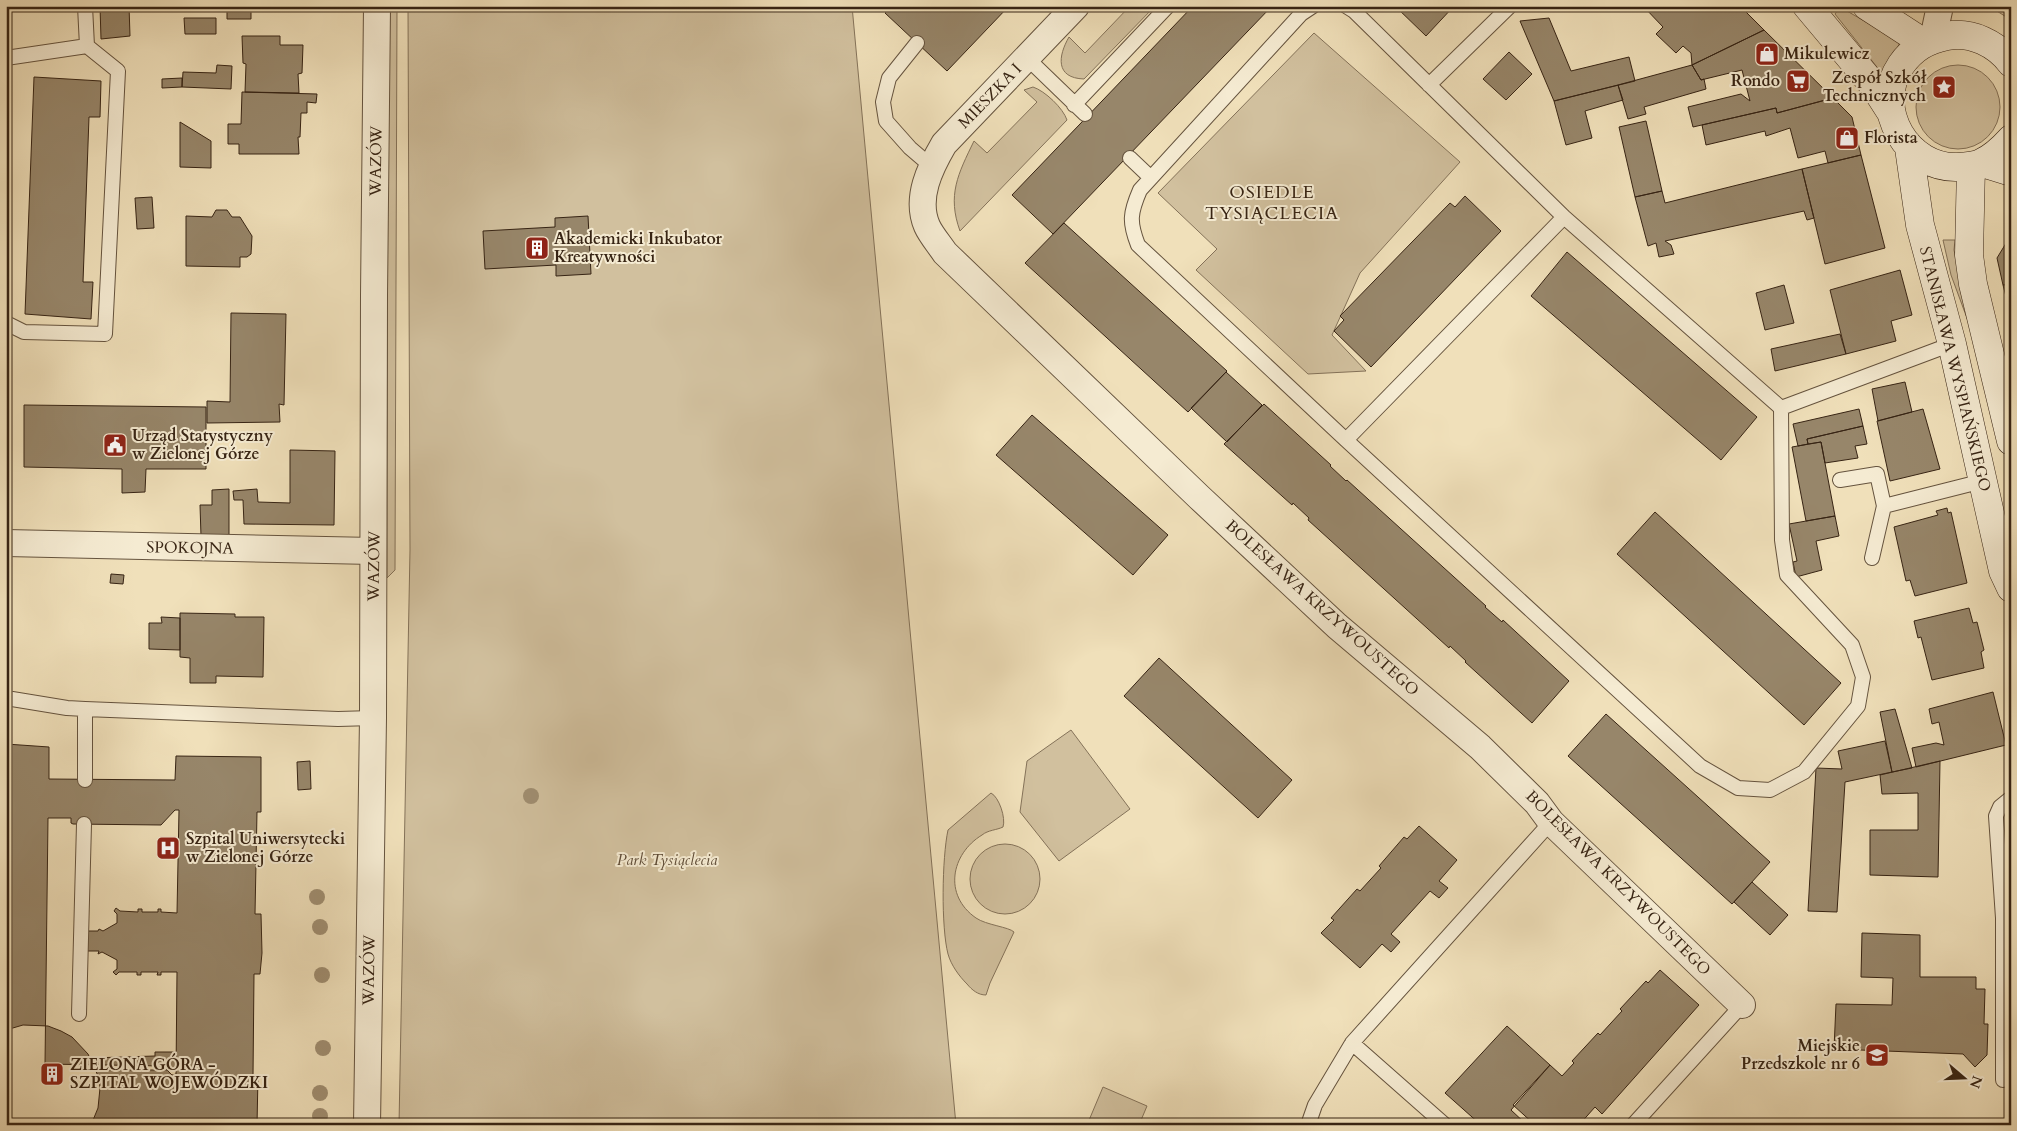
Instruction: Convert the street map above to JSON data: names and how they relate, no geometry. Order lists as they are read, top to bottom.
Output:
{
  "streets": {
    "street": [
      "MIESZKA I",
      "WAZÓW",
      "STANISŁAWA WYSPIAŃSKIEGO",
      "SPOKOJNA",
      "BOLESŁAWA KRZYWOUSTEGO"
    ]
  },
  "crossings": [
    ["MIESZKA I", "BOLESŁAWA KRZYWOUSTEGO"],
    ["WAZÓW", "SPOKOJNA"]
  ],
  "districts": ["OSIEDLE TYSIĄCLECIA"],
  "parks": ["Park Tysiąclecia"],
  "places": {
    "shop": ["Mikulewicz", "Florista"],
    "supermarket": ["Rondo"],
    "place": ["Zespół Szkół Technicznych"],
    "building": ["Akademicki Inkubator Kreatywności", "ZIELONA GÓRA - SZPITAL WOJEWÓDZKI"],
    "public building": ["Urząd Statystyczny w Zielonej Górze"],
    "hospital": ["Szpital Uniwersytecki w Zielonej Górze"],
    "school or university": ["Miejskie Przedszkole nr 6"]
  },
  "north": "right"
}
